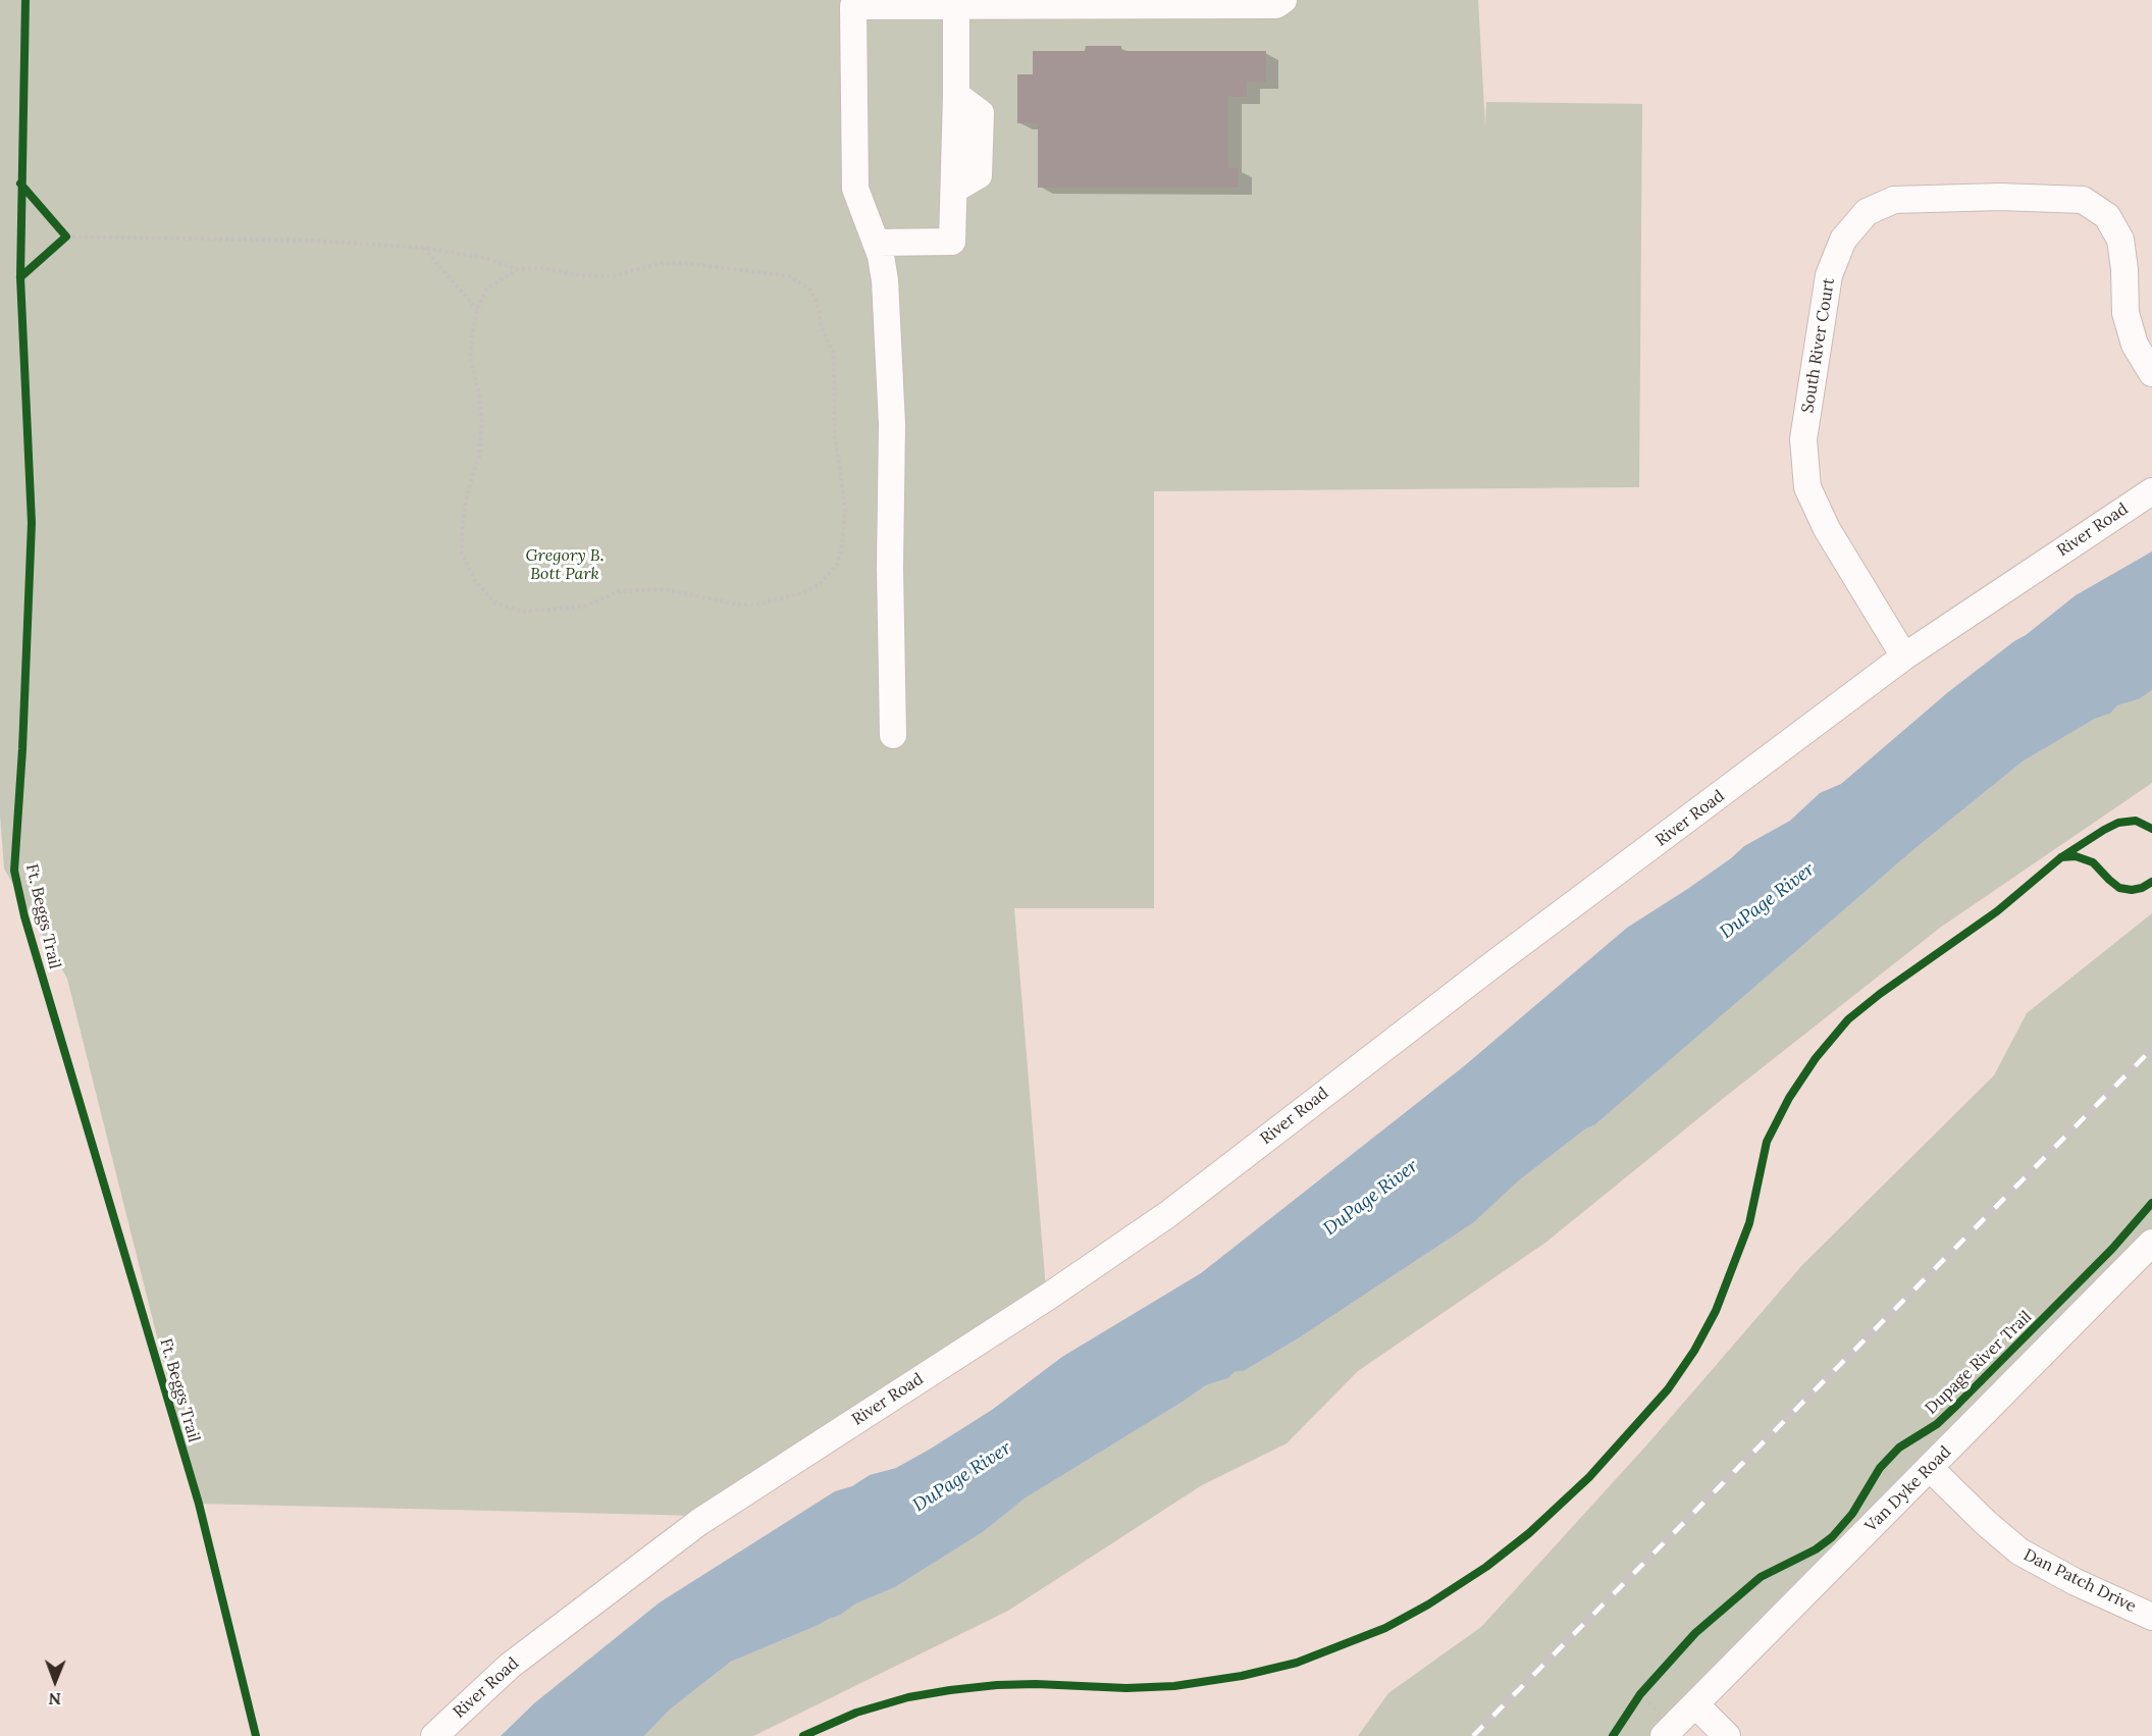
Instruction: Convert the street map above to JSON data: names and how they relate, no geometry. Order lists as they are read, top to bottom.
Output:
{
  "streets": {
    "street": [
      "South River Court",
      "River Road",
      "Van Dyke Road",
      "Dan Patch Drive"
    ],
    "cycle path": ["Ft. Beggs Trail", "Dupage River Trail"]
  },
  "crossings": [
    ["South River Court", "River Road"],
    ["Van Dyke Road", "Dan Patch Drive"]
  ],
  "water": ["DuPage River"],
  "parks": ["Gregory B. Bott Park"],
  "north": "bottom"
}
